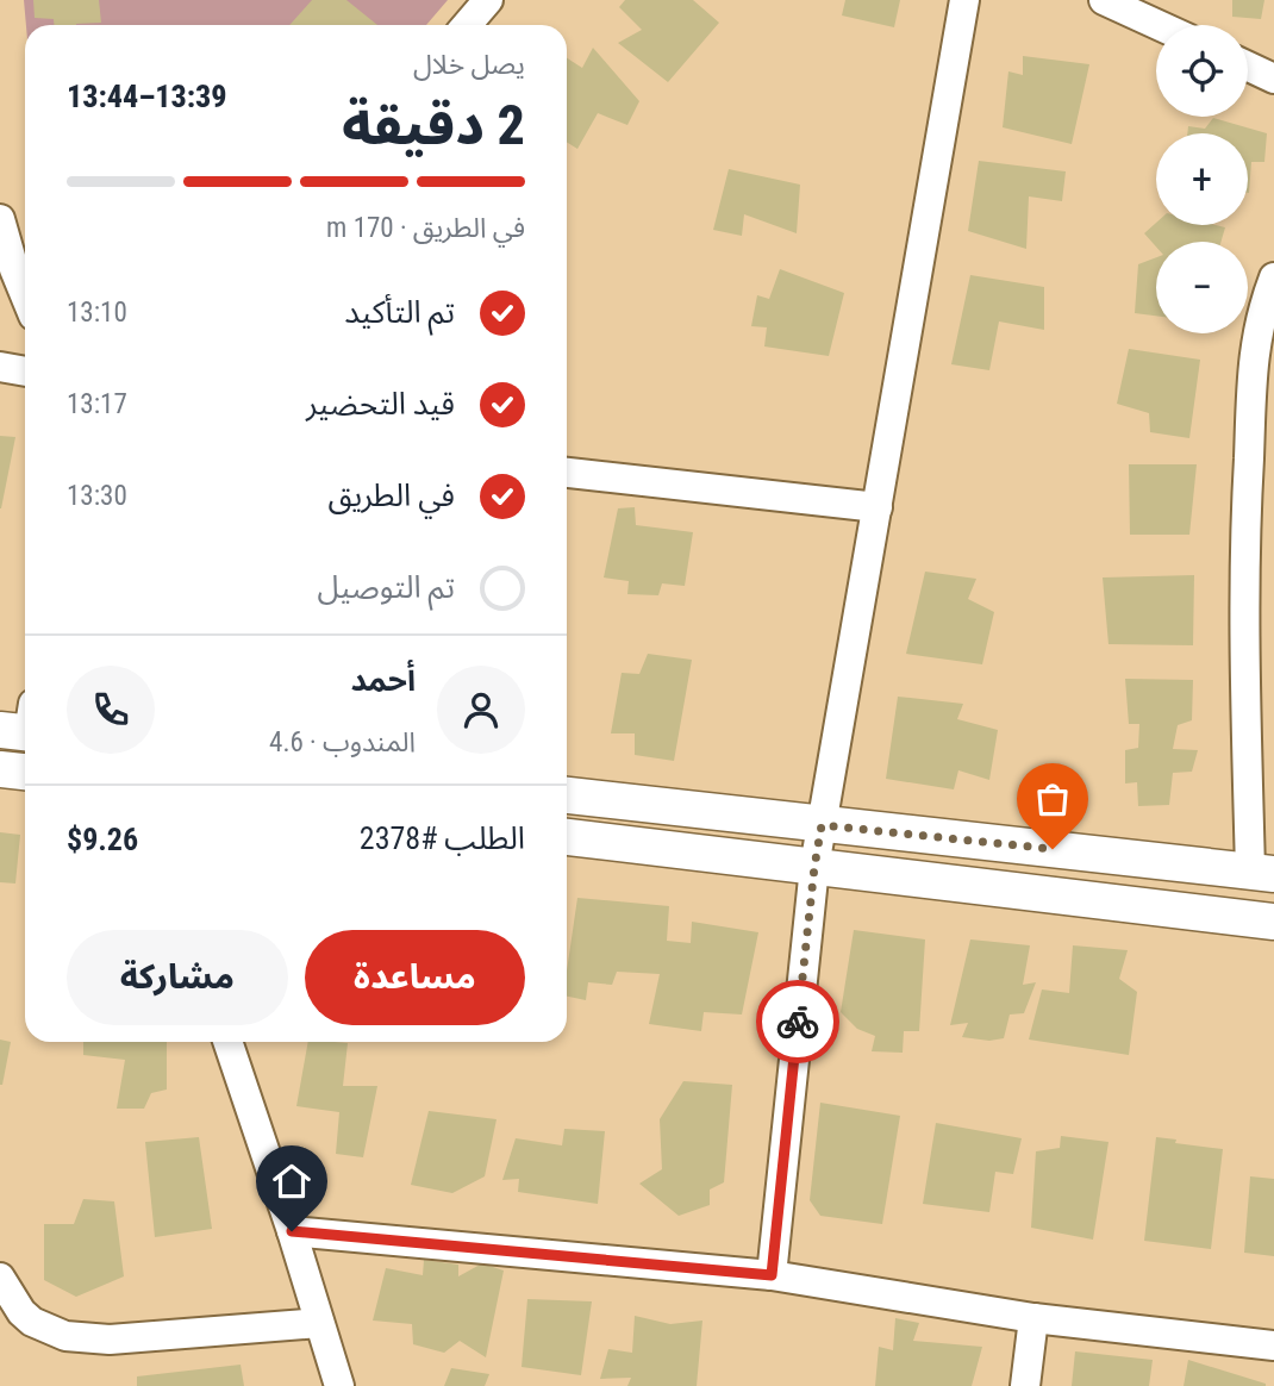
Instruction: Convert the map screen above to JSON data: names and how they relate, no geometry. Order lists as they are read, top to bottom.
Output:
{
  "page": {
    "map_buttons": ["+", "−"],
    "heading": ["2 دقيقة", "يصل خلال", "13:39–13:44"],
    "panel": [
      "أحمد",
      "المندوب · 4.6",
      "الطلب #2378",
      "$9.26"
    ],
    "bar": "في الطريق · 170 m",
    "list": [
      ["تم التأكيد", "13:10"],
      ["قيد التحضير", "13:17"],
      ["في الطريق", "13:30"],
      "تم التوصيل"
    ],
    "buttons": ["مساعدة", "مشاركة"]
  }
}
